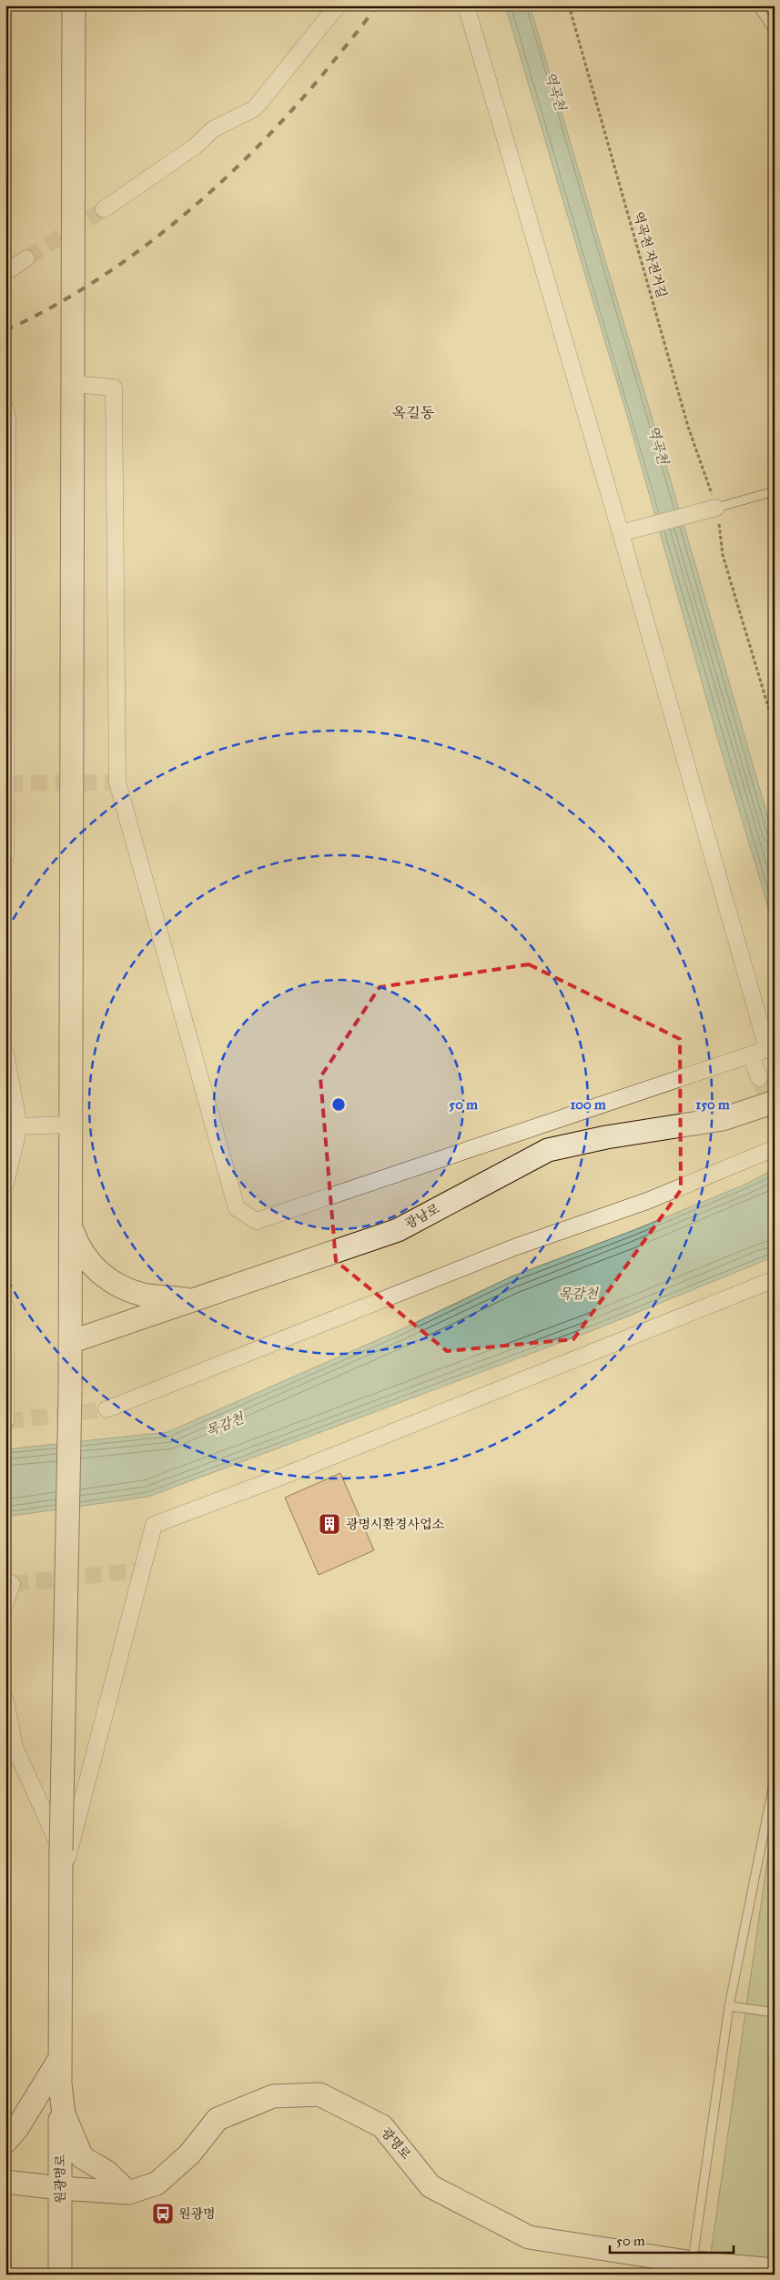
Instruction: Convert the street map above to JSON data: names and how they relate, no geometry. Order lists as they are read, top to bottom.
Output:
{
  "streets": {
    "main road": ["광남로", "광명로", "원광명로"],
    "path": ["역곡천 자전거길"]
  },
  "crossings": [
    ["광명로", "원광명로"]
  ],
  "districts": ["옥길동"],
  "water": ["역곡천", "목감천"],
  "places": {
    "building": ["광명시환경사업소"],
    "bus stop": ["원광명"]
  },
  "scale_bar": "50 m",
  "rings": ["50 m", "100 m", "150 m"]
}
